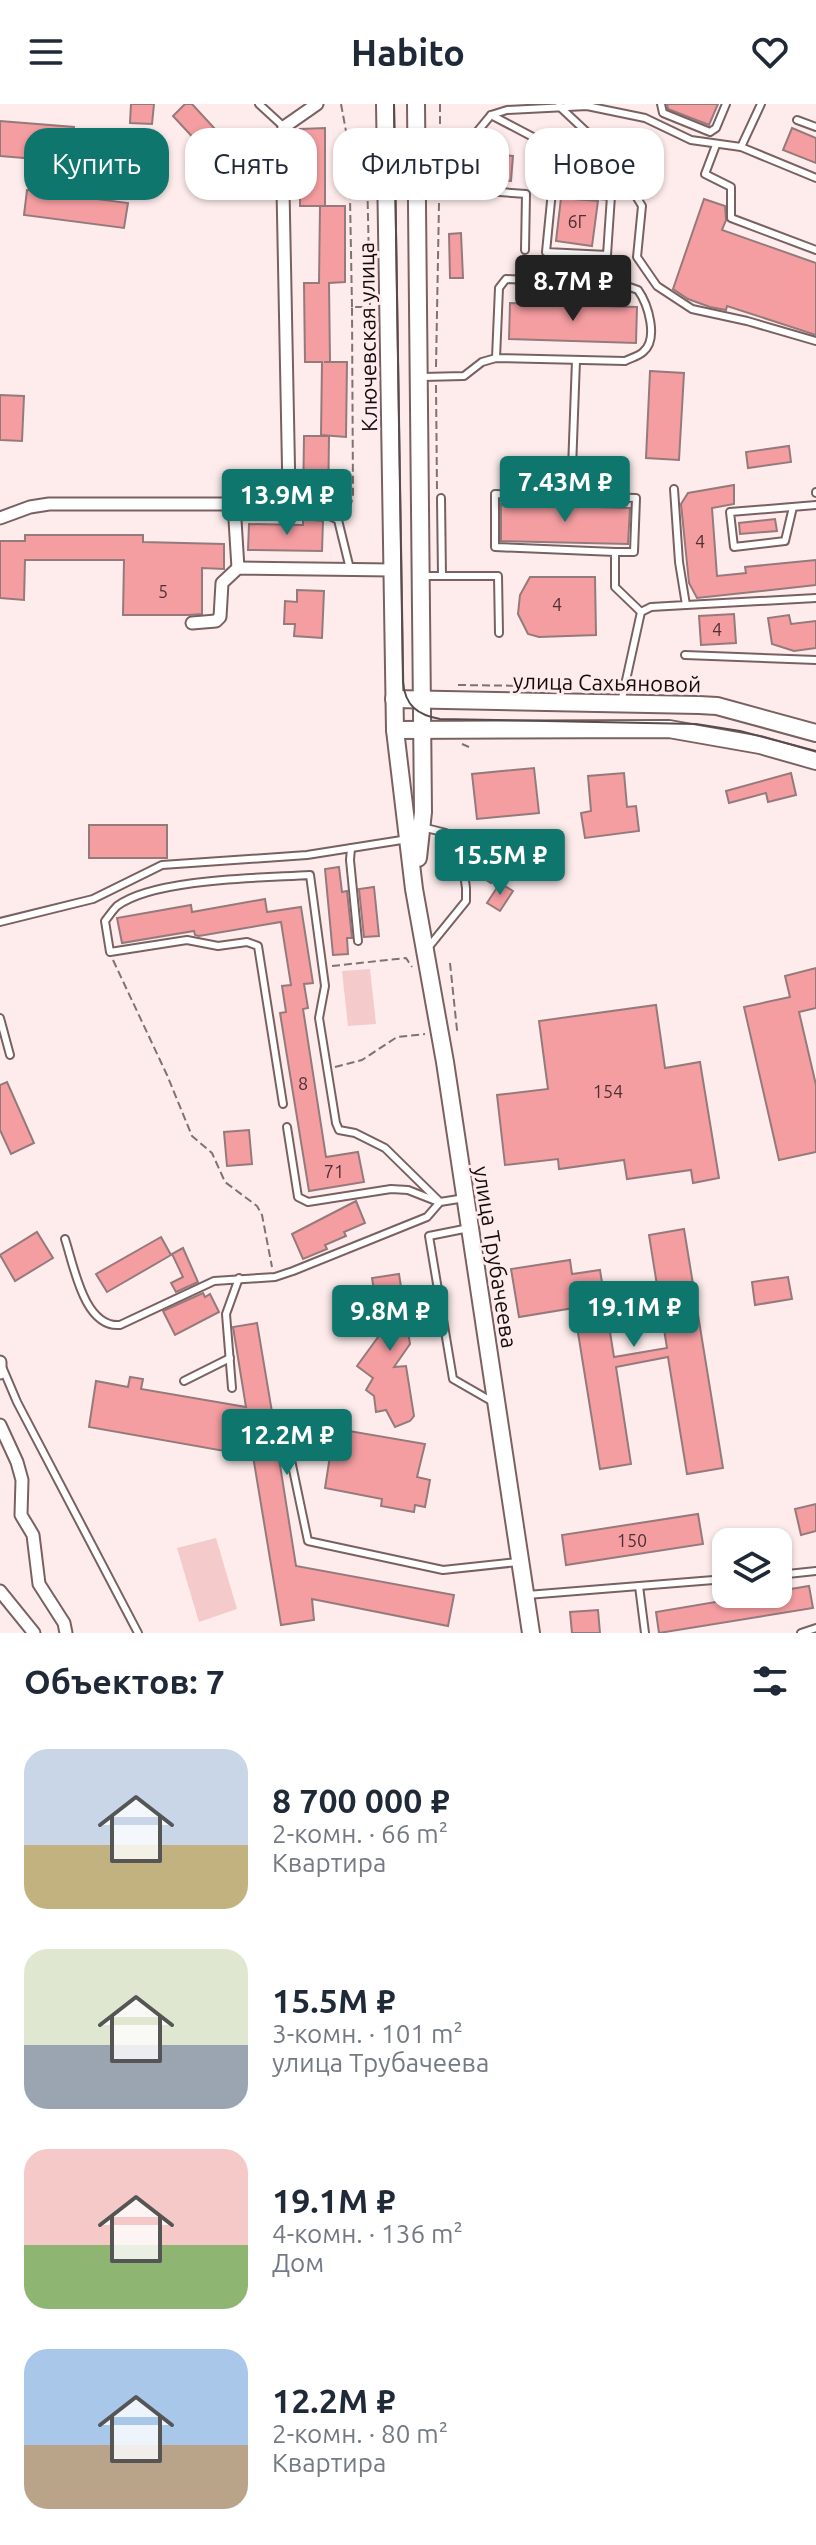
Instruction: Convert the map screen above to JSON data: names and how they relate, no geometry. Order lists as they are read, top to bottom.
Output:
{
  "streets": {
    "main road": ["Ключевская улица", "улица Сахьяновой", "улица Трубачеева"]
  },
  "crossings": [
    ["Ключевская улица", "улица Сахьяновой"],
    ["Ключевская улица", "улица Трубачеева"],
    ["улица Сахьяновой", "улица Трубачеева"]
  ],
  "house_numbers": [
    "6Г",
    "4",
    "5",
    "4",
    "4",
    "8",
    "154",
    "71",
    "150"
  ],
  "page": {
    "header": "Habito",
    "chip": [
      "Купить",
      "Снять",
      "Фильтры",
      "Новое"
    ],
    "price": [
      "8.7M ₽",
      "7.43M ₽",
      "13.9M ₽",
      "15.5M ₽",
      "19.1M ₽",
      "9.8M ₽",
      "12.2M ₽"
    ],
    "heading": "Объектов: 7",
    "list": [
      {
        "name": "8 700 000 ₽",
        "note": "2-комн. · 66 m² · Квартира"
      },
      {
        "name": "15.5M ₽",
        "note": "3-комн. · 101 m² · улица Трубачеева"
      },
      {
        "name": "19.1M ₽",
        "note": "4-комн. · 136 m² · Дом"
      },
      {
        "name": "12.2M ₽",
        "note": "2-комн. · 80 m² · Квартира"
      }
    ]
  }
}
